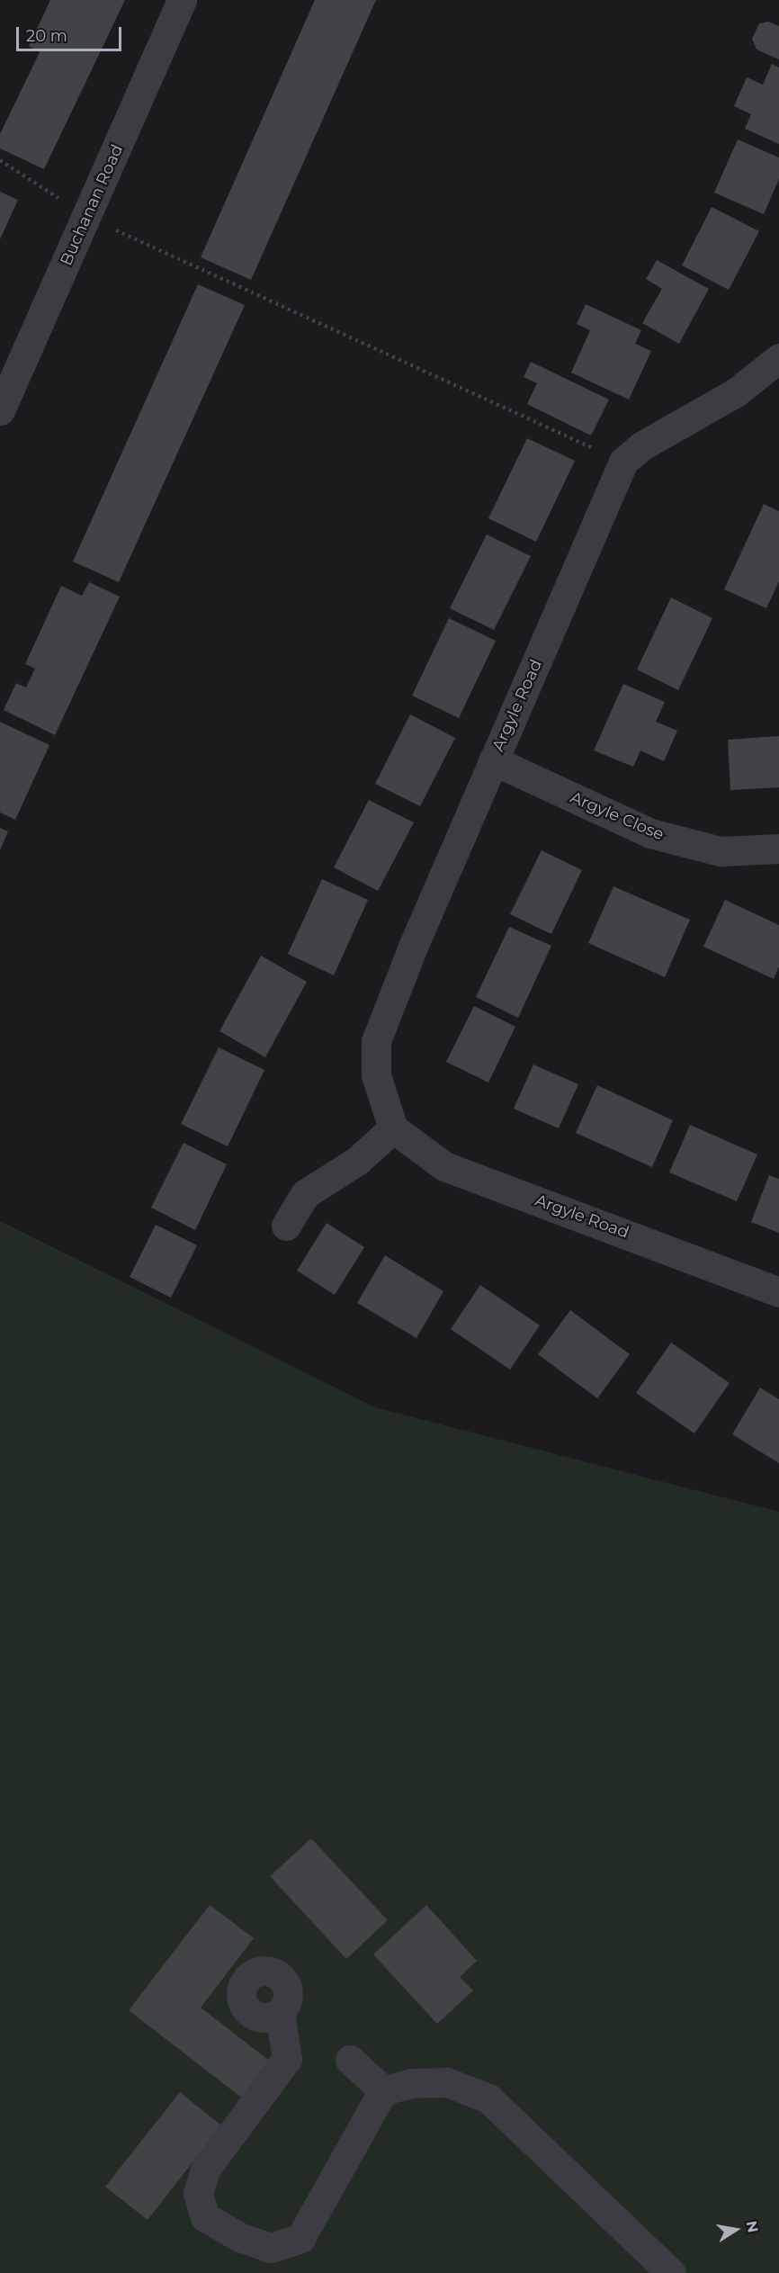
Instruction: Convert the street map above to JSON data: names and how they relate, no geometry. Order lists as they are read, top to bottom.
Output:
{
  "streets": {
    "street": ["Buchanan Road", "Argyle Road", "Argyle Close"]
  },
  "crossings": [
    ["Argyle Road", "Argyle Close"]
  ],
  "scale_bar": "20 m",
  "north": "right"
}
